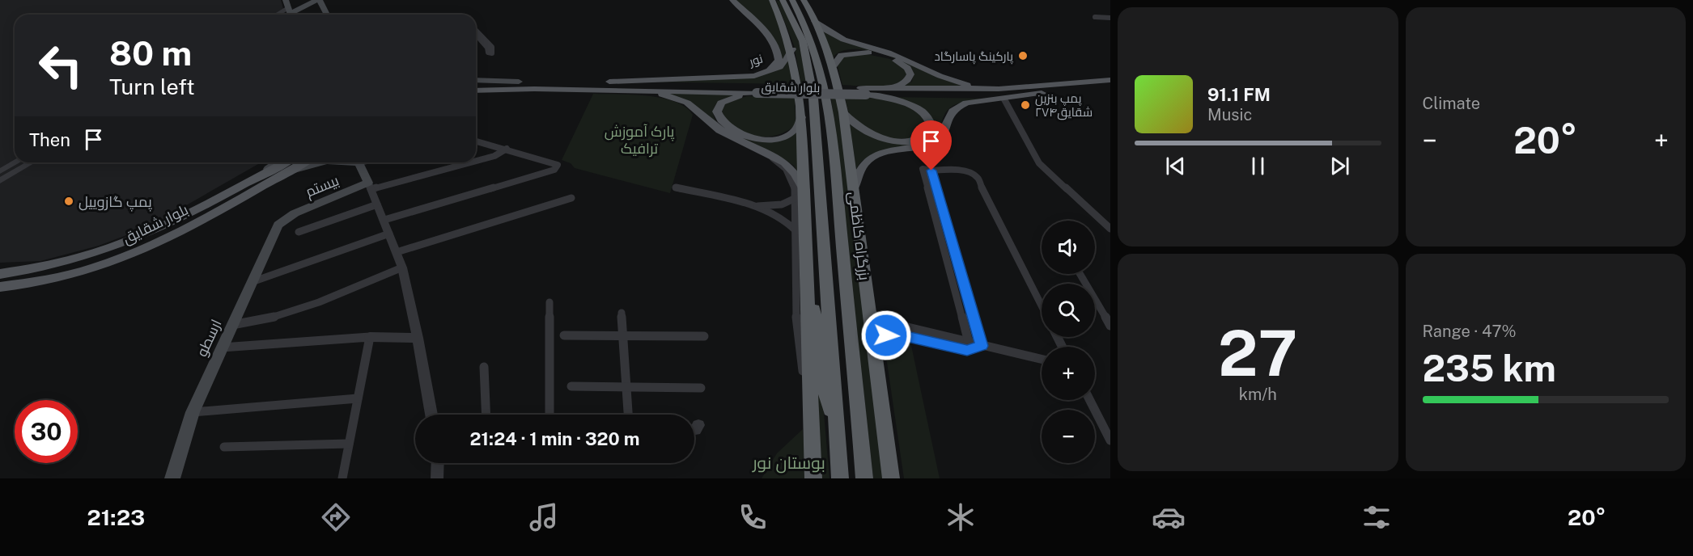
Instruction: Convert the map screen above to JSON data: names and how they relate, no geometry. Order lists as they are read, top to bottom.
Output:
{
  "streets": {
    "highway": ["بزرگراه کاظمی"],
    "main road": [
      "نور",
      "بلوار شقایق",
      "بیستم",
      "ارسطو"
    ]
  },
  "crossings": [
    ["بیستم", "ارسطو"]
  ],
  "parks": ["پارک آموزش ترافیک", "بوستان نور"],
  "places": ["پارکینگ پاسارگاد", "پمپ بنزین ۲۷۴شقایق", "پمپ گازوییل"],
  "page": {
    "tile": [
      "Climate",
      ["27", "km/h"],
      ["Range · 47%", "235 km"]
    ],
    "turn": ["80 m", "Turn left"],
    "song": ["91.1 FM", "Music"],
    "then": "Then",
    "heat": ["−", "20°", "+"],
    "map_buttons": ["+", "−"],
    "limit": "30",
    "trip": "21:24 · 1 min · 320 m",
    "tabs": ["21:23", "20°"]
  }
}
